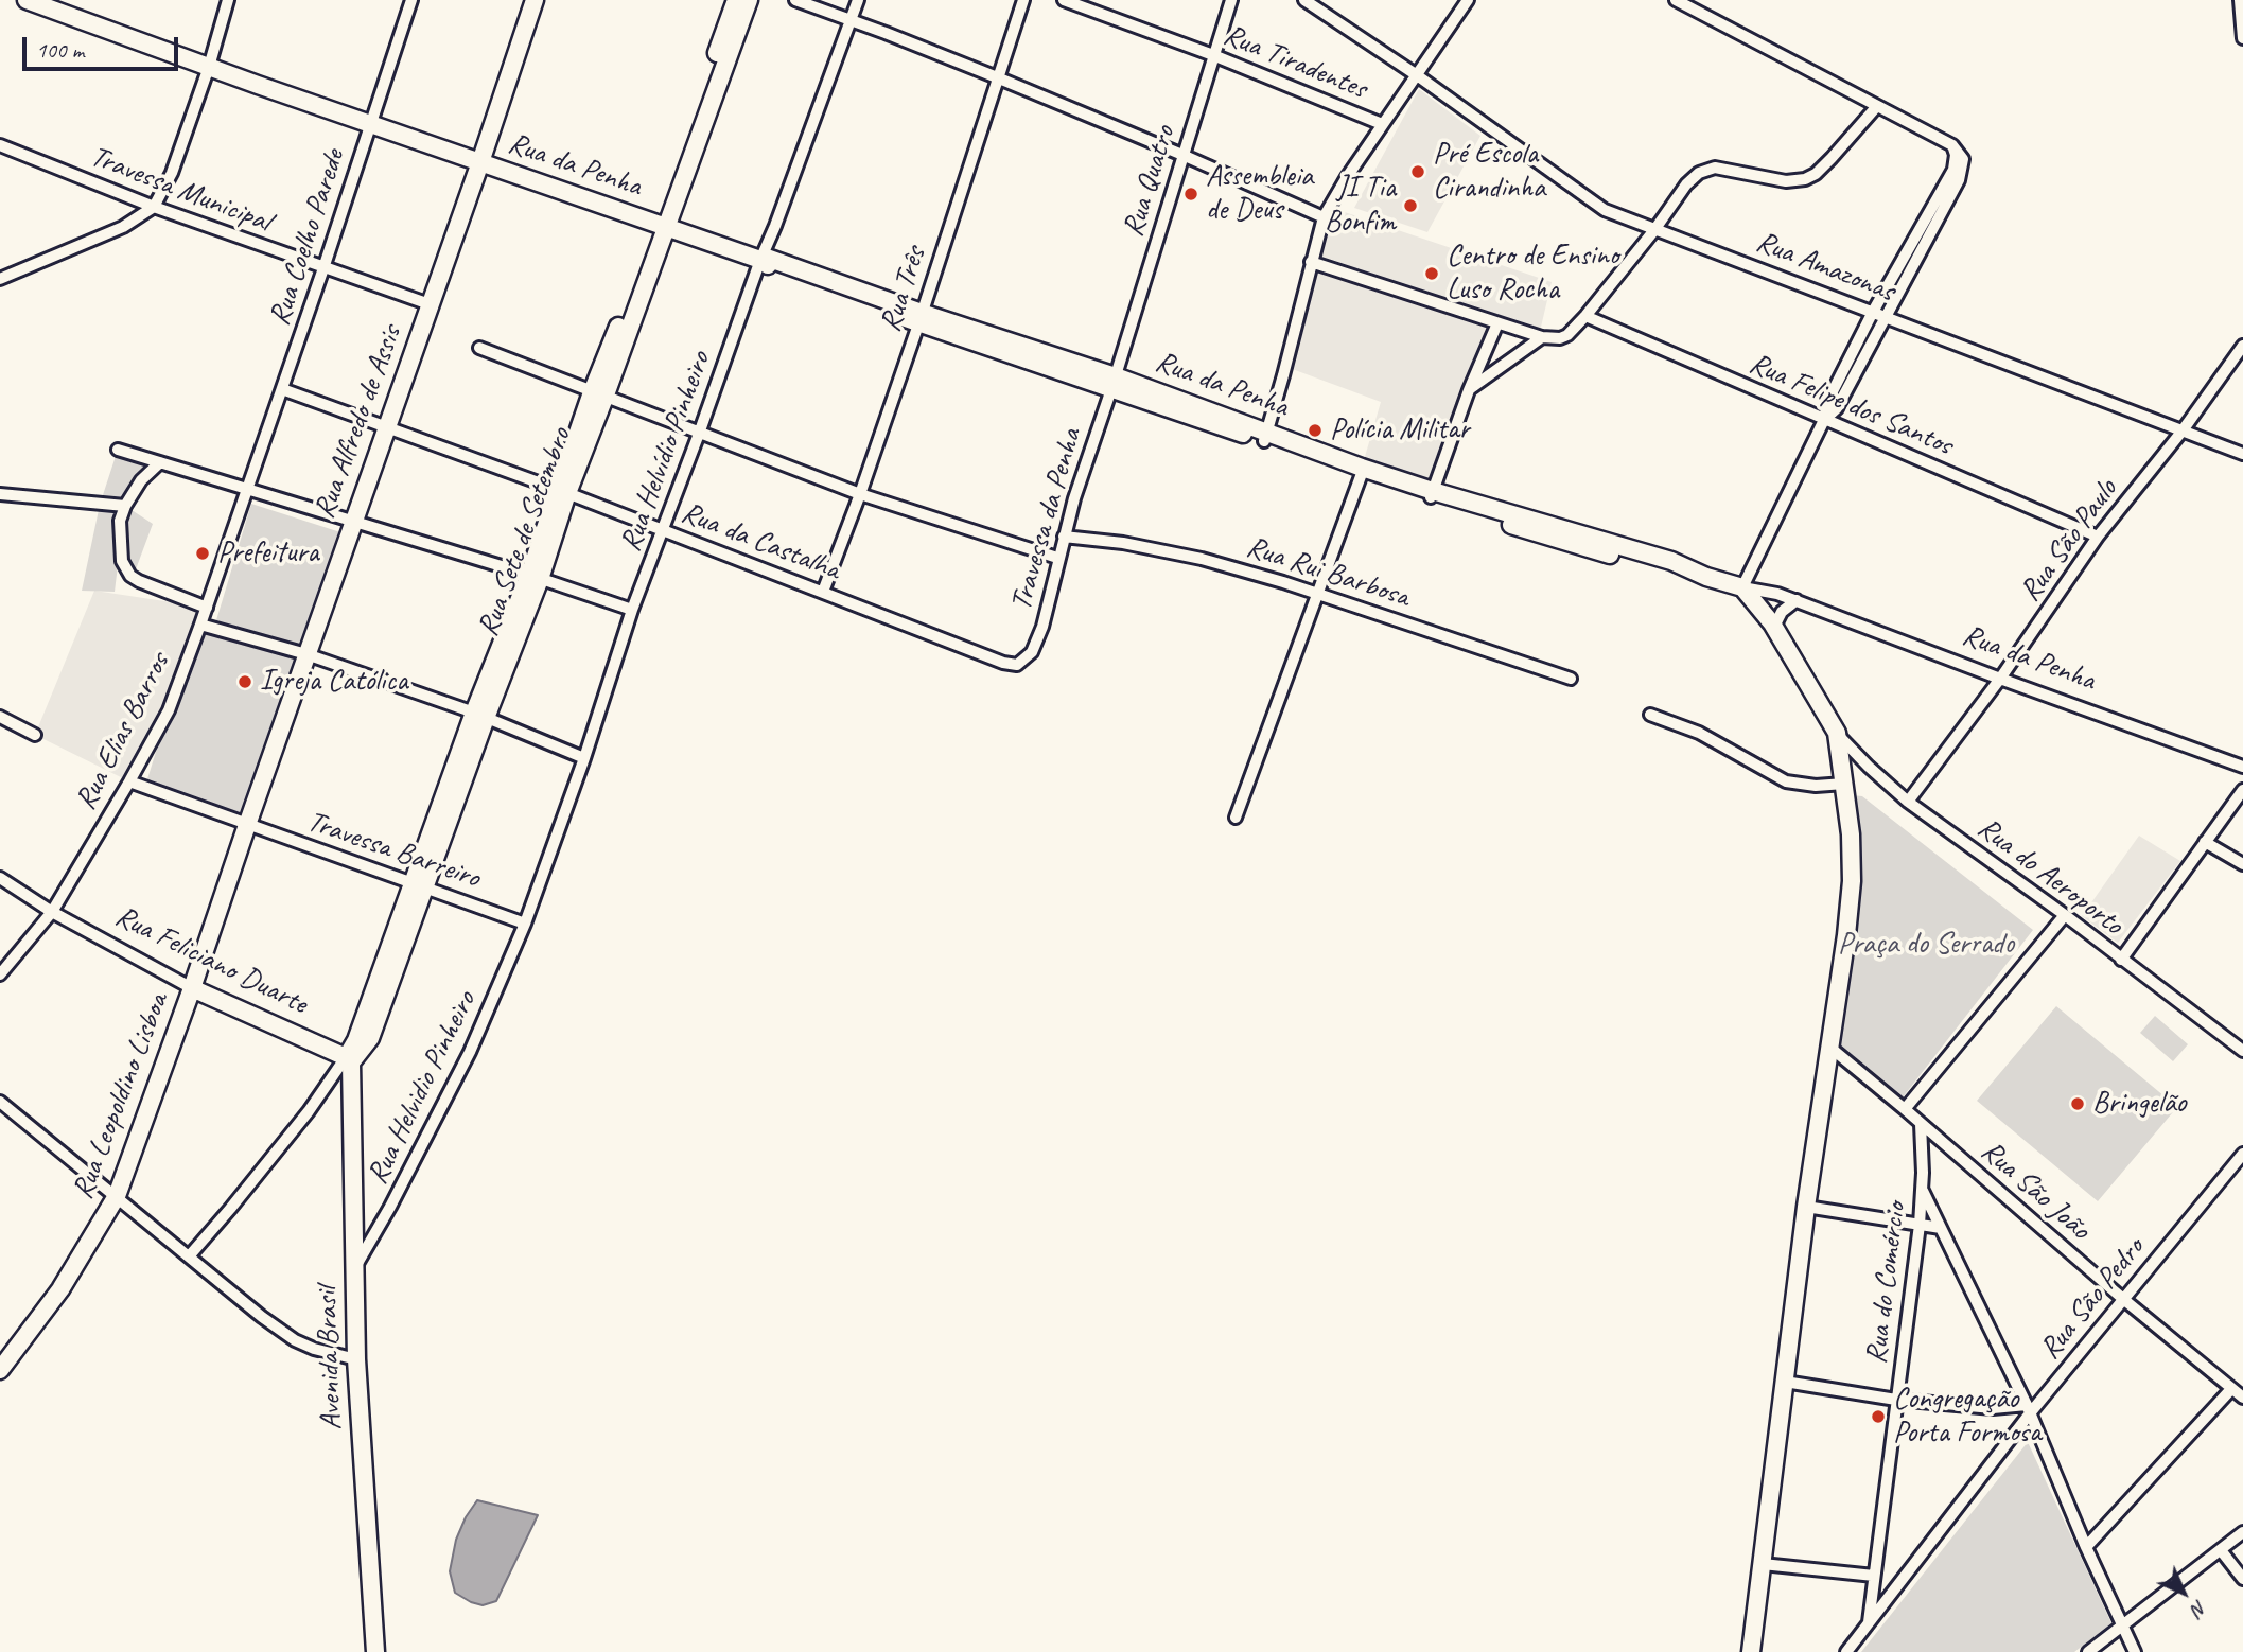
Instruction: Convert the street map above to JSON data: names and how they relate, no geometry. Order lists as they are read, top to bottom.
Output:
{
  "streets": {
    "street": [
      "Rua Tiradentes",
      "Rua da Penha",
      "Rua Quatro",
      "Travessa Municipal",
      "Rua Coelho Parede",
      "Rua Amazonas",
      "Rua Três",
      "Rua Felipe dos Santos",
      "Rua Alfredo de Assis",
      "Rua Helvídio Pinheiro",
      "Travessa da Penha",
      "Rua Sete de Setembro",
      "Rua São Paulo",
      "Rua da Castalha",
      "Rua Rui Barbosa",
      "Rua Elias Barros",
      "Travessa Barreiro",
      "Rua do Aeroporto",
      "Rua Feliciano Duarte",
      "Rua Helvidio Pinheiro",
      "Rua Leopoldino Lisboa",
      "Rua São João",
      "Rua do Comércio",
      "Rua São Pedro",
      "Avenida Brasil"
    ]
  },
  "crossings": [
    ["Rua Tiradentes", "Rua Quatro"],
    ["Rua da Penha", "Rua Quatro"],
    ["Rua da Penha", "Rua Coelho Parede"],
    ["Rua da Penha", "Rua Três"],
    ["Rua da Penha", "Rua Alfredo de Assis"],
    ["Rua da Penha", "Rua Helvídio Pinheiro"],
    ["Rua da Penha", "Travessa da Penha"],
    ["Rua da Penha", "Rua Sete de Setembro"],
    ["Rua da Penha", "Rua São Paulo"],
    ["Rua Quatro", "Travessa da Penha"],
    ["Travessa Municipal", "Rua Coelho Parede"],
    ["Travessa Municipal", "Rua Alfredo de Assis"],
    ["Rua Coelho Parede", "Rua da Castalha"],
    ["Rua Coelho Parede", "Rua Elias Barros"],
    ["Rua Amazonas", "Rua São Paulo"],
    ["Rua Três", "Rua da Castalha"],
    ["Rua Felipe dos Santos", "Rua São Paulo"],
    ["Rua Alfredo de Assis", "Rua da Castalha"],
    ["Rua Alfredo de Assis", "Travessa Barreiro"],
    ["Rua Alfredo de Assis", "Rua Feliciano Duarte"],
    ["Rua Alfredo de Assis", "Rua Leopoldino Lisboa"],
    ["Rua Helvídio Pinheiro", "Rua da Castalha"],
    ["Rua Helvídio Pinheiro", "Travessa Barreiro"],
    ["Rua Helvídio Pinheiro", "Rua Helvidio Pinheiro"],
    ["Travessa da Penha", "Rua da Castalha"],
    ["Travessa da Penha", "Rua Rui Barbosa"],
    ["Rua Sete de Setembro", "Rua da Castalha"],
    ["Rua Sete de Setembro", "Travessa Barreiro"],
    ["Rua Sete de Setembro", "Rua Feliciano Duarte"],
    ["Rua Sete de Setembro", "Avenida Brasil"],
    ["Rua São Paulo", "Rua do Aeroporto"],
    ["Rua Elias Barros", "Travessa Barreiro"],
    ["Rua Elias Barros", "Rua Feliciano Duarte"],
    ["Travessa Barreiro", "Rua Helvidio Pinheiro"],
    ["Rua Feliciano Duarte", "Rua Leopoldino Lisboa"],
    ["Rua Feliciano Duarte", "Avenida Brasil"],
    ["Rua Helvidio Pinheiro", "Avenida Brasil"],
    ["Rua São João", "Rua do Comércio"],
    ["Rua São João", "Rua São Pedro"],
    ["Rua do Comércio", "Rua São Pedro"]
  ],
  "parks": ["Praça do Serrado"],
  "places": [
    "Pré Escola Cirandinha",
    "Assembleia de Deus",
    "JI Tia Bonfim",
    "Centro de Ensino Luso Rocha",
    "Polícia Militar",
    "Prefeitura",
    "Igreja Católica",
    "Bringelão",
    "Congregação Porta Formosa"
  ],
  "scale_bar": "100 m",
  "north": "bottom right"
}
